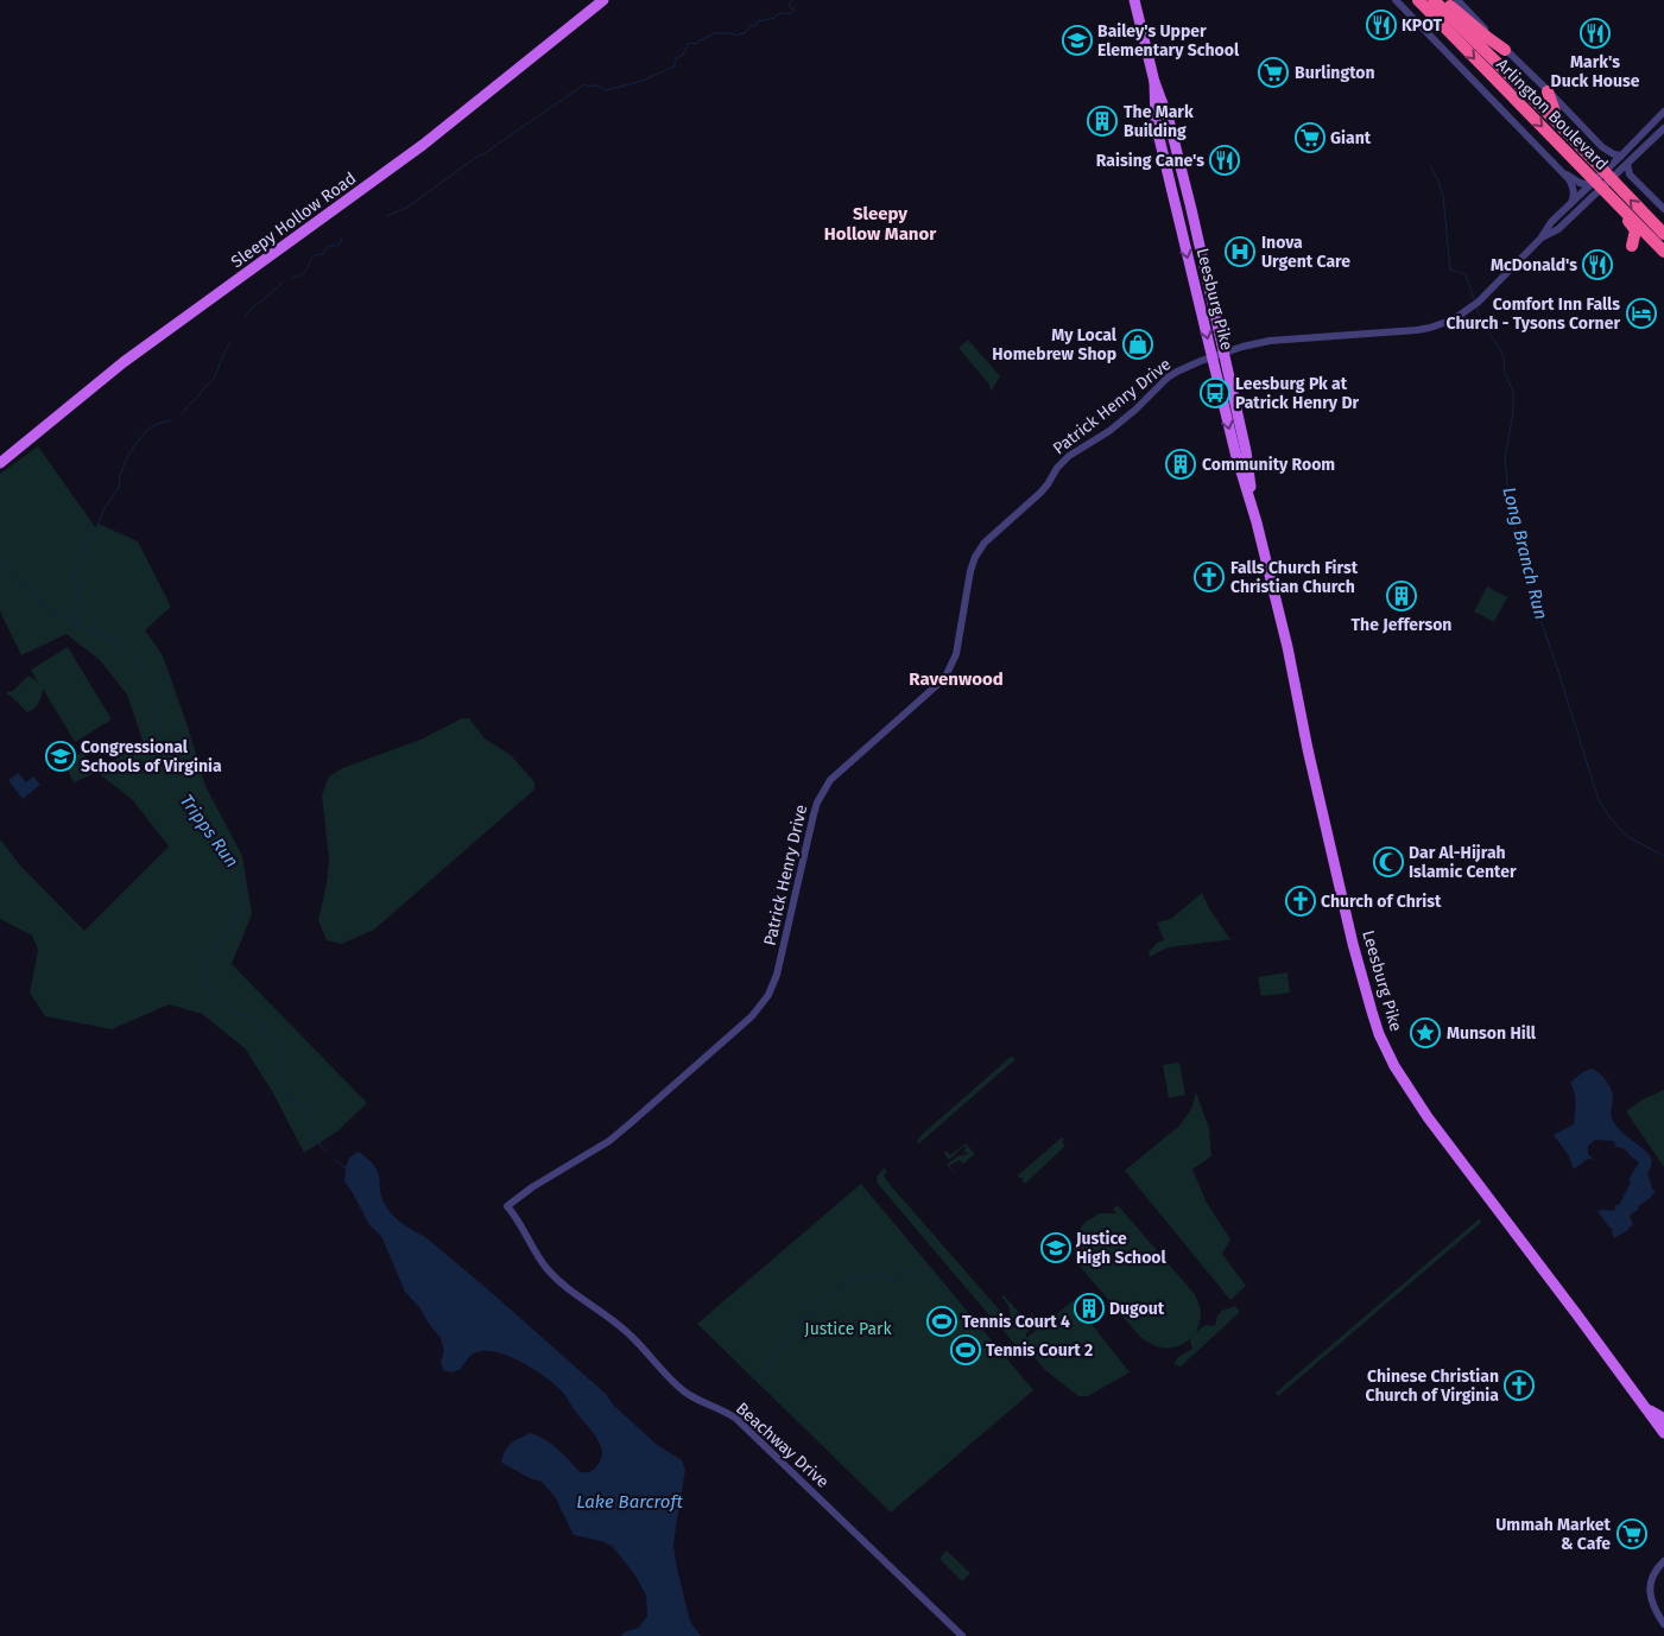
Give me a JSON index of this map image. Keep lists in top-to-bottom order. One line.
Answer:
{"streets":{"highway":["Arlington Boulevard"],"main road":["Sleepy Hollow Road","Leesburg Pike"],"street":["Patrick Henry Drive","Beachway Drive"]},"crossings":[["Arlington Boulevard","Patrick Henry Drive"],["Leesburg Pike","Patrick Henry Drive"],["Patrick Henry Drive","Beachway Drive"]],"districts":["Sleepy Hollow Manor","Ravenwood"],"water":["Long Branch Run","Tripps Run","Lake Barcroft"],"parks":["Justice Park"],"places":{"restaurant":["KPOT","Mark's Duck House","Raising Cane's","McDonald's"],"school or university":["Bailey's Upper Elementary School","Congressional Schools of Virginia","Justice High School"],"supermarket":["Burlington","Giant","Ummah Market & Cafe"],"building":["The Mark Building","Community Room","The Jefferson","Dugout"],"hospital":["Inova Urgent Care"],"hotel":["Comfort Inn Falls Church - Tysons Corner"],"shop":["My Local Homebrew Shop"],"bus stop":["Leesburg Pk at Patrick Henry Dr"],"church":["Falls Church First Christian Church","Church of Christ","Chinese Christian Church of Virginia"],"mosque":["Dar Al-Hijrah Islamic Center"],"place":["Munson Hill"],"sports":["Tennis Court 4","Tennis Court 2"]}}
